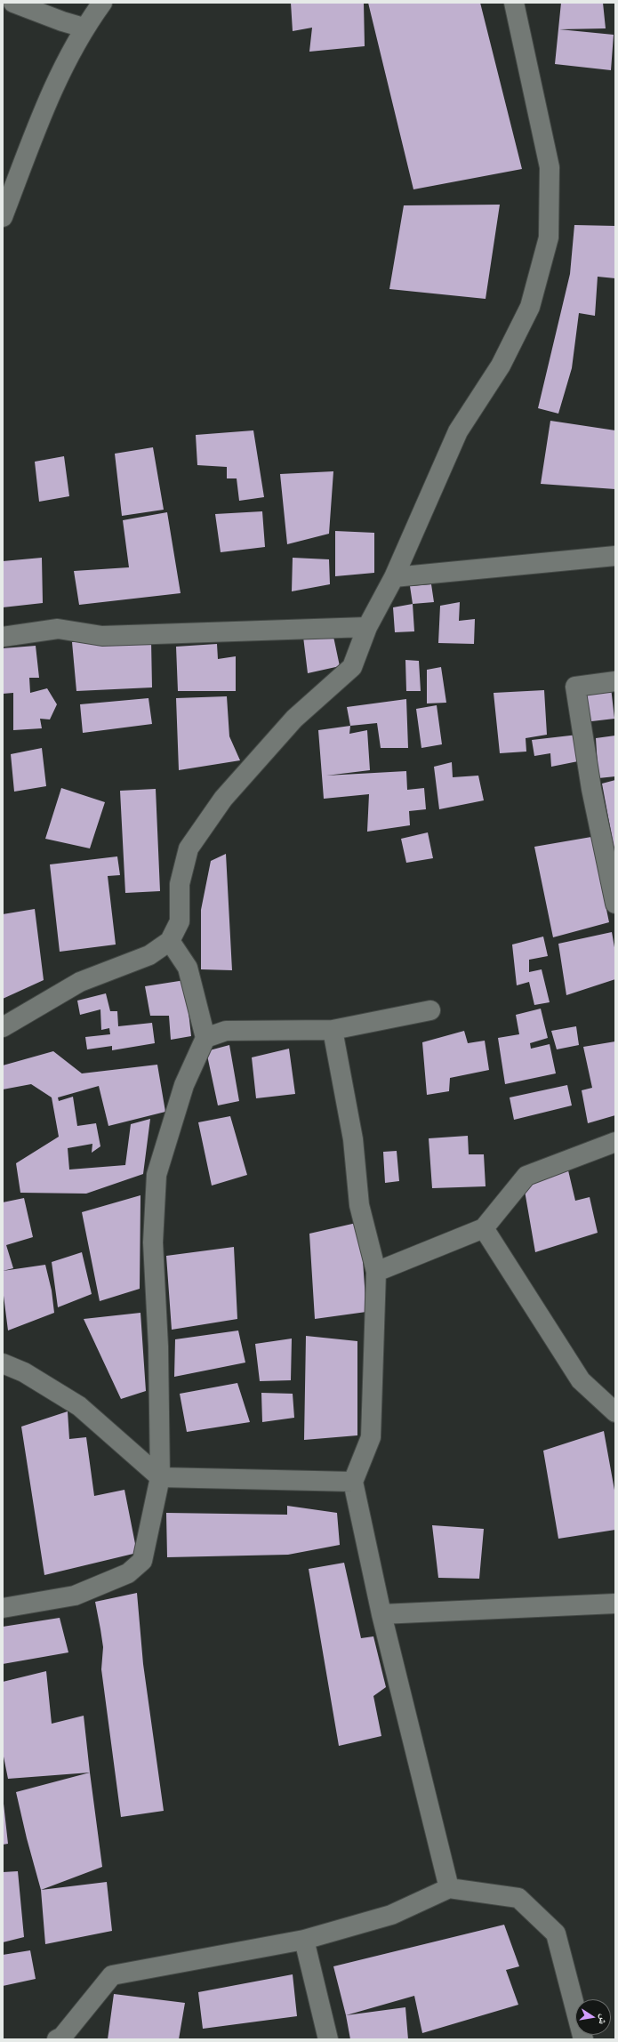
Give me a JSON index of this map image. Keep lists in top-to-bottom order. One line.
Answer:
{"north":"right"}
